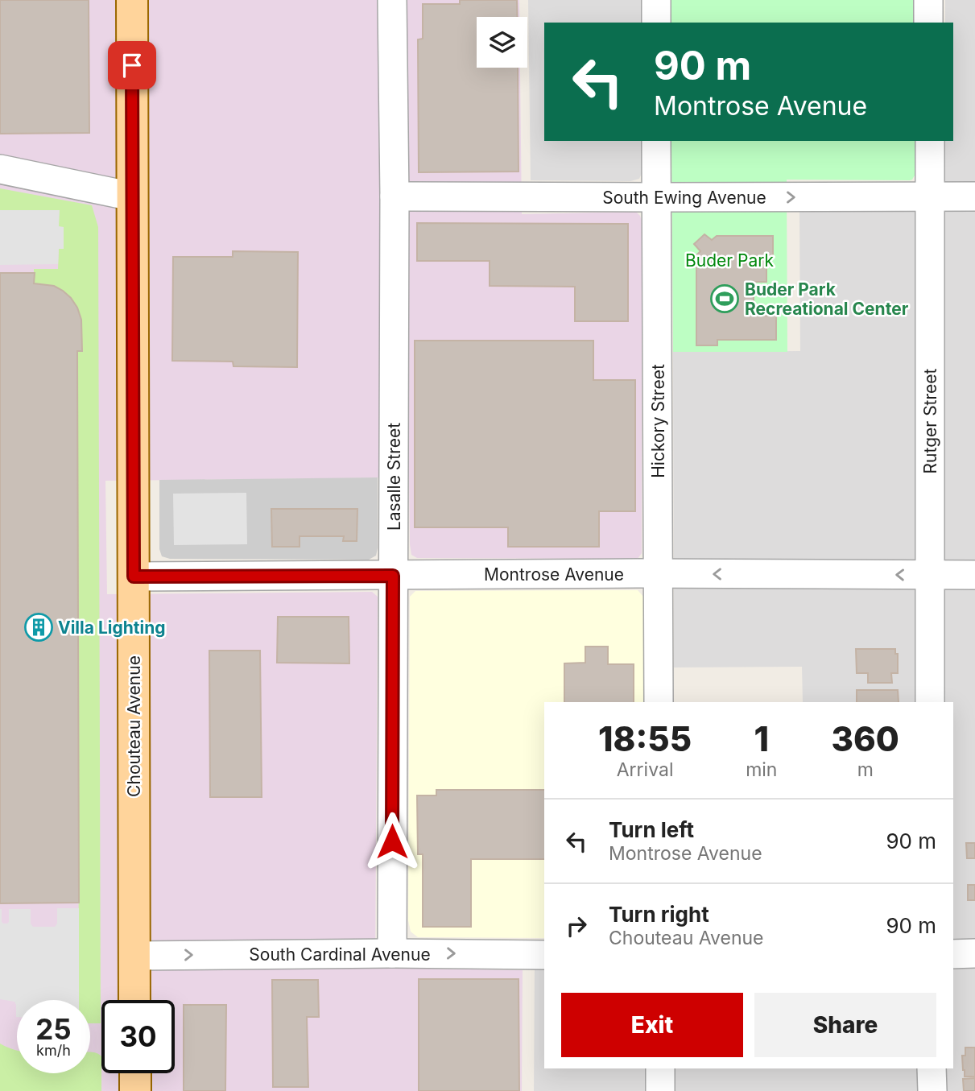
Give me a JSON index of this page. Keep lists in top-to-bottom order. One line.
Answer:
{"streets":{"main road":["Chouteau Avenue"],"street":["South Ewing Avenue","Hickory Street","Rutger Street","Lasalle Street","Montrose Avenue","South Cardinal Avenue"]},"crossings":[["South Ewing Avenue","Hickory Street"],["South Ewing Avenue","Rutger Street"],["South Ewing Avenue","Lasalle Street"],["Hickory Street","Montrose Avenue"],["Rutger Street","Montrose Avenue"],["Lasalle Street","Montrose Avenue"],["Lasalle Street","South Cardinal Avenue"],["Montrose Avenue","Chouteau Avenue"],["Chouteau Avenue","South Cardinal Avenue"]],"one_way":["South Ewing Avenue","South Cardinal Avenue"],"parks":["Buder Park"],"places":{"sports":["Buder Park Recreational Center"],"building":["Villa Lighting"]},"page":{"turn":["90 m","Montrose Avenue"],"eta":["18:55","Arrival","1","min","360","m"],"list":[{"name":"Turn left","note":"Montrose Avenue","value":"90 m"},{"name":"Turn right","note":"Chouteau Avenue","value":"90 m"}],"buttons":["Exit","Share"],"speed":"25 km/h","limit":"30"}}
